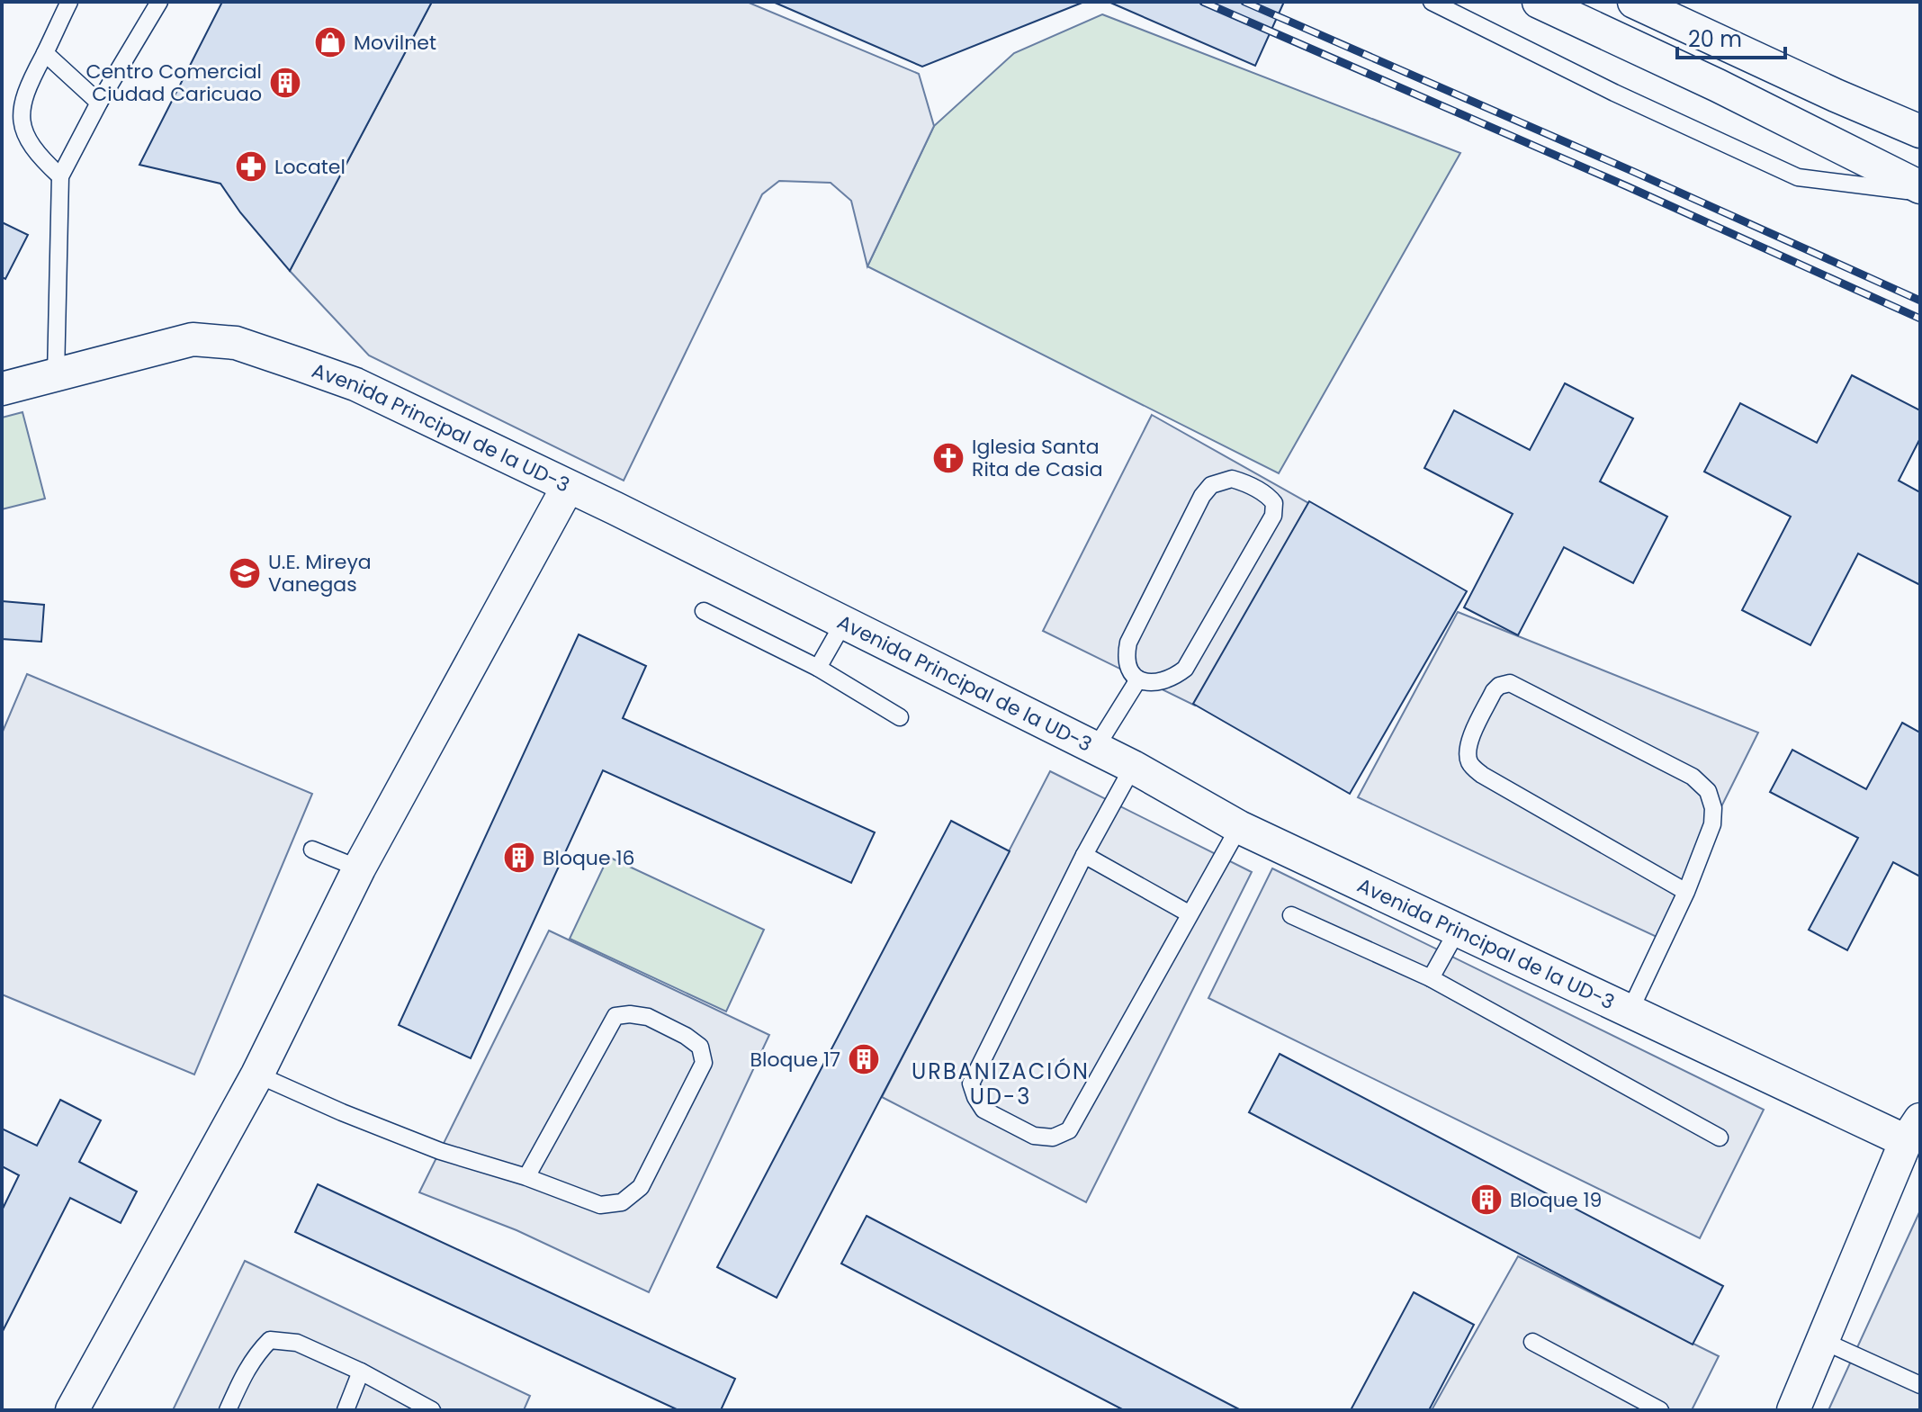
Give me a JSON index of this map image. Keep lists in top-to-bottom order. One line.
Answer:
{"streets":{"street":["Avenida Principal de la UD-3"]},"districts":["URBANIZACIÓN UD-3"],"places":{"shop":["Movilnet"],"building":["Centro Comercial Ciudad Caricuao","Bloque 16","Bloque 17","Bloque 19"],"pharmacy":["Locatel"],"church":["Iglesia Santa Rita de Casia"],"school or university":["U.E. Mireya Vanegas"]},"scale_bar":"20 m"}
